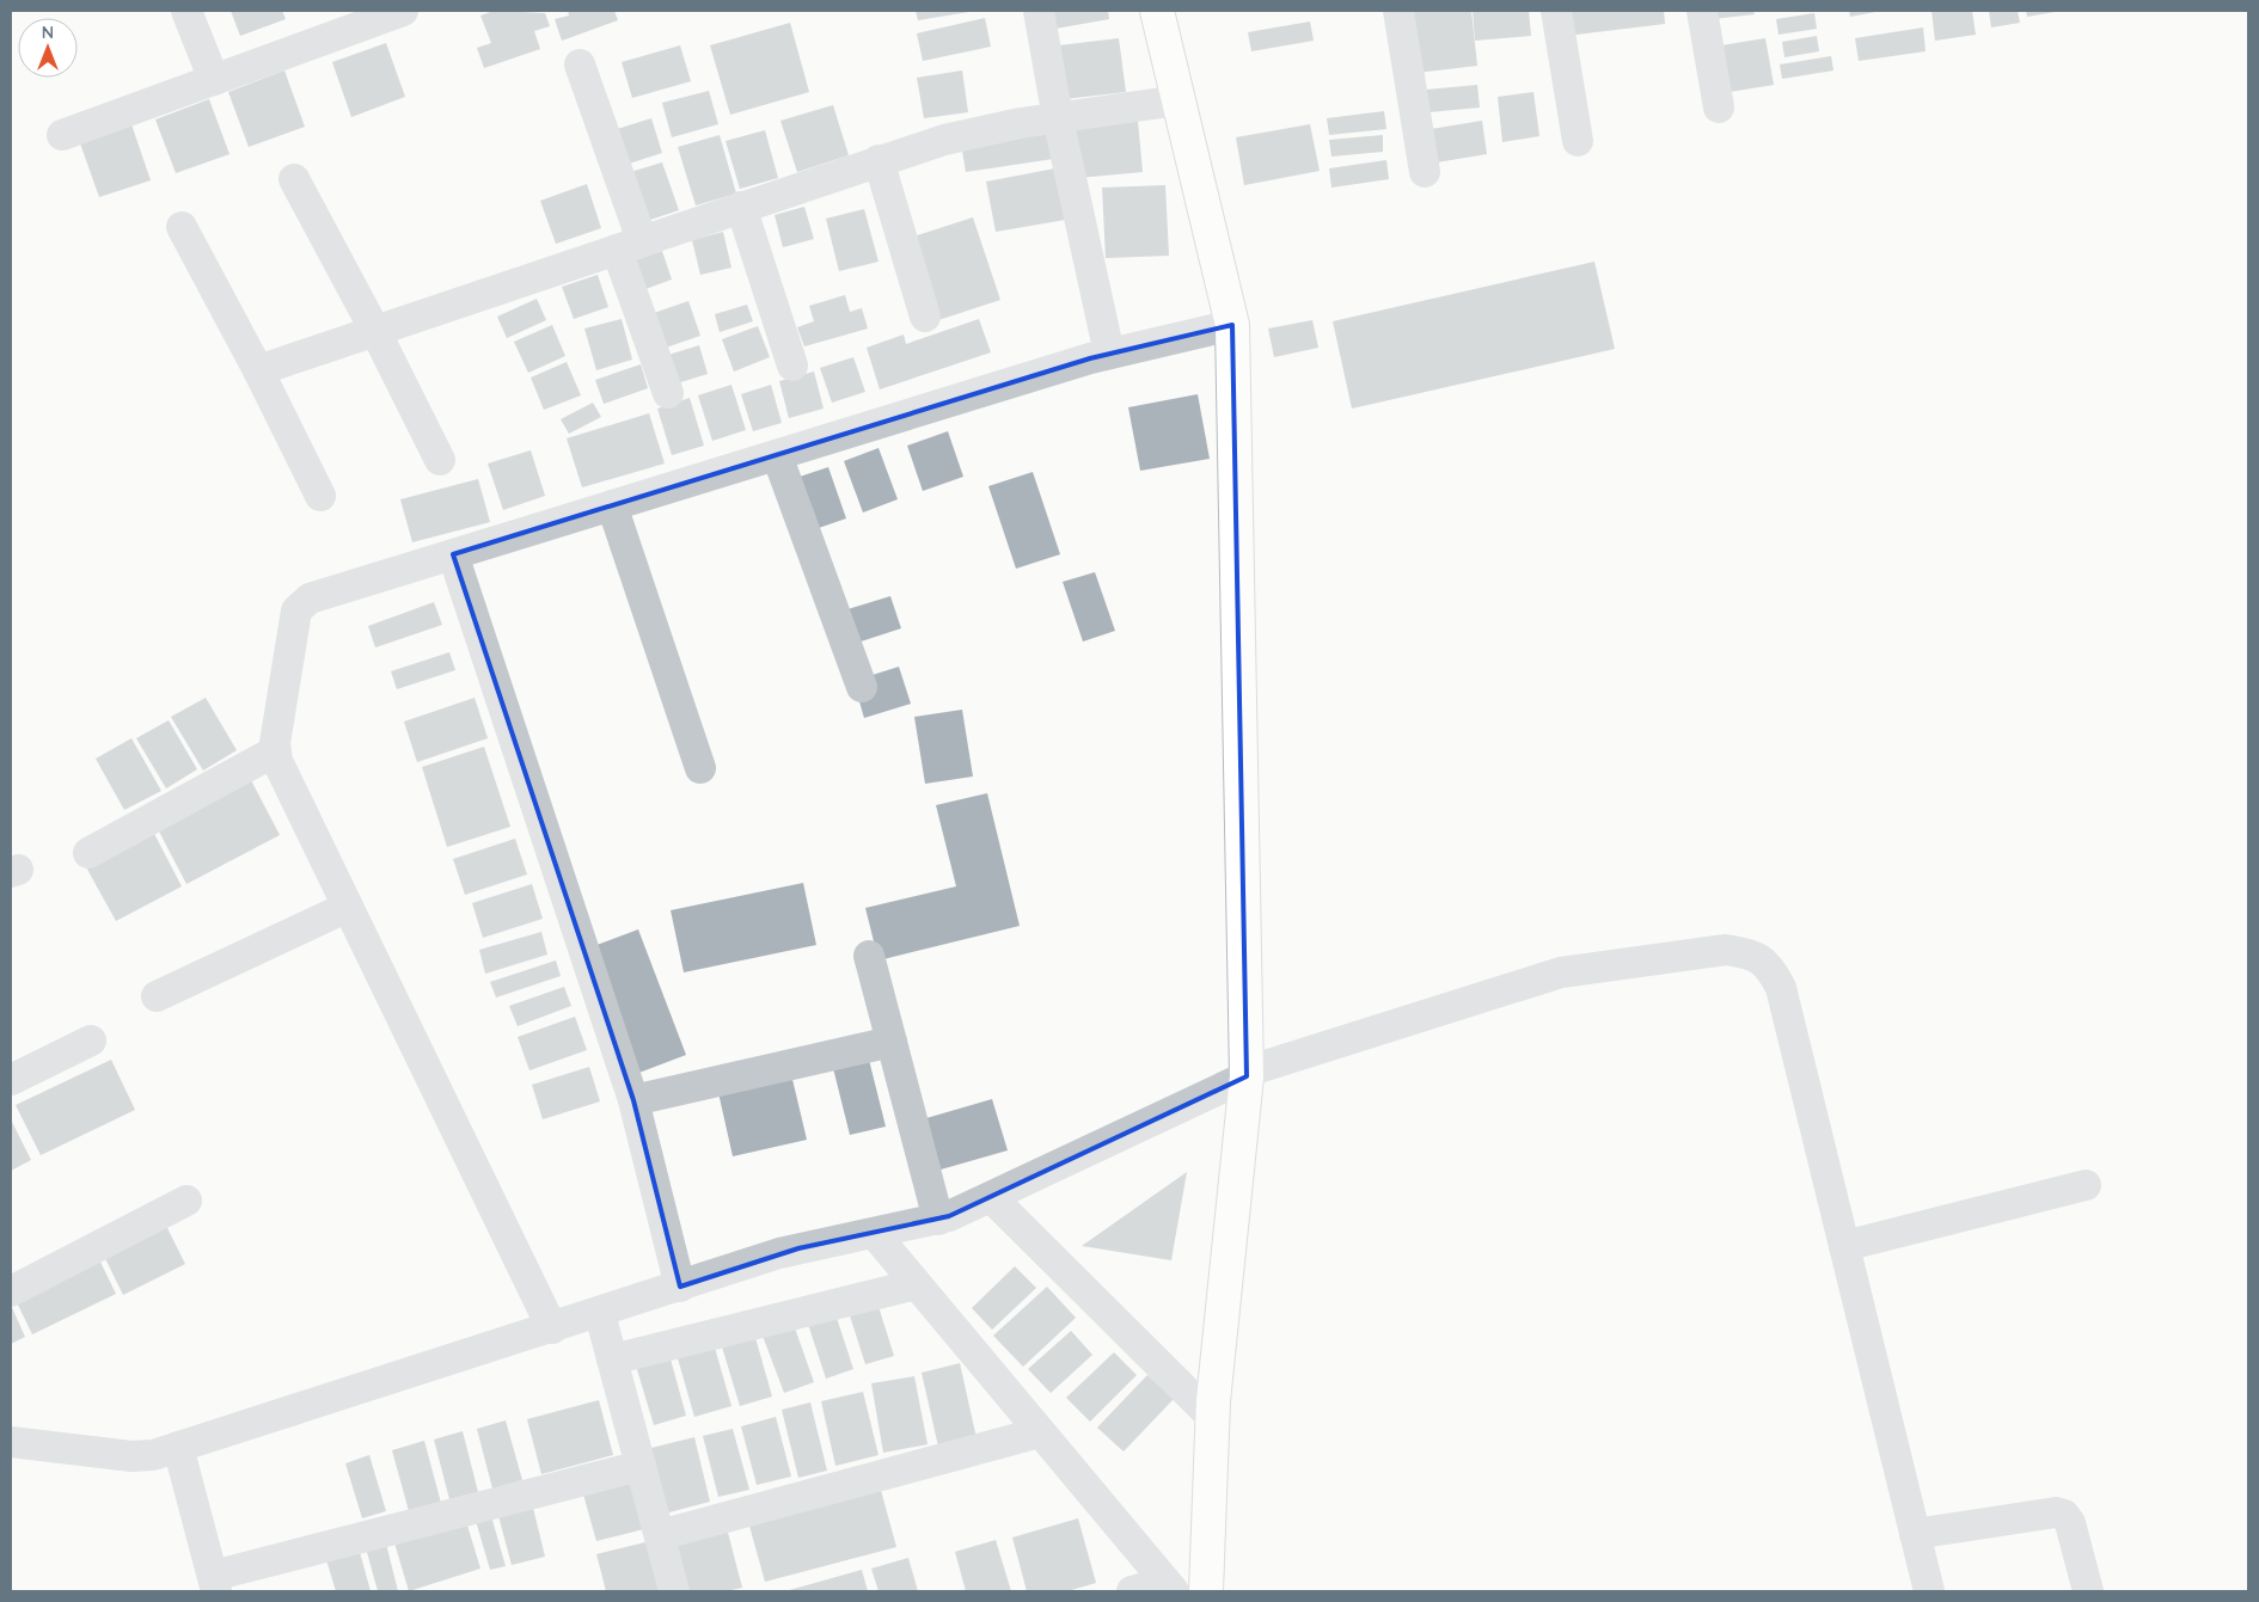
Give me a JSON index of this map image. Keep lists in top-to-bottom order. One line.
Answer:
{"north":"top"}
